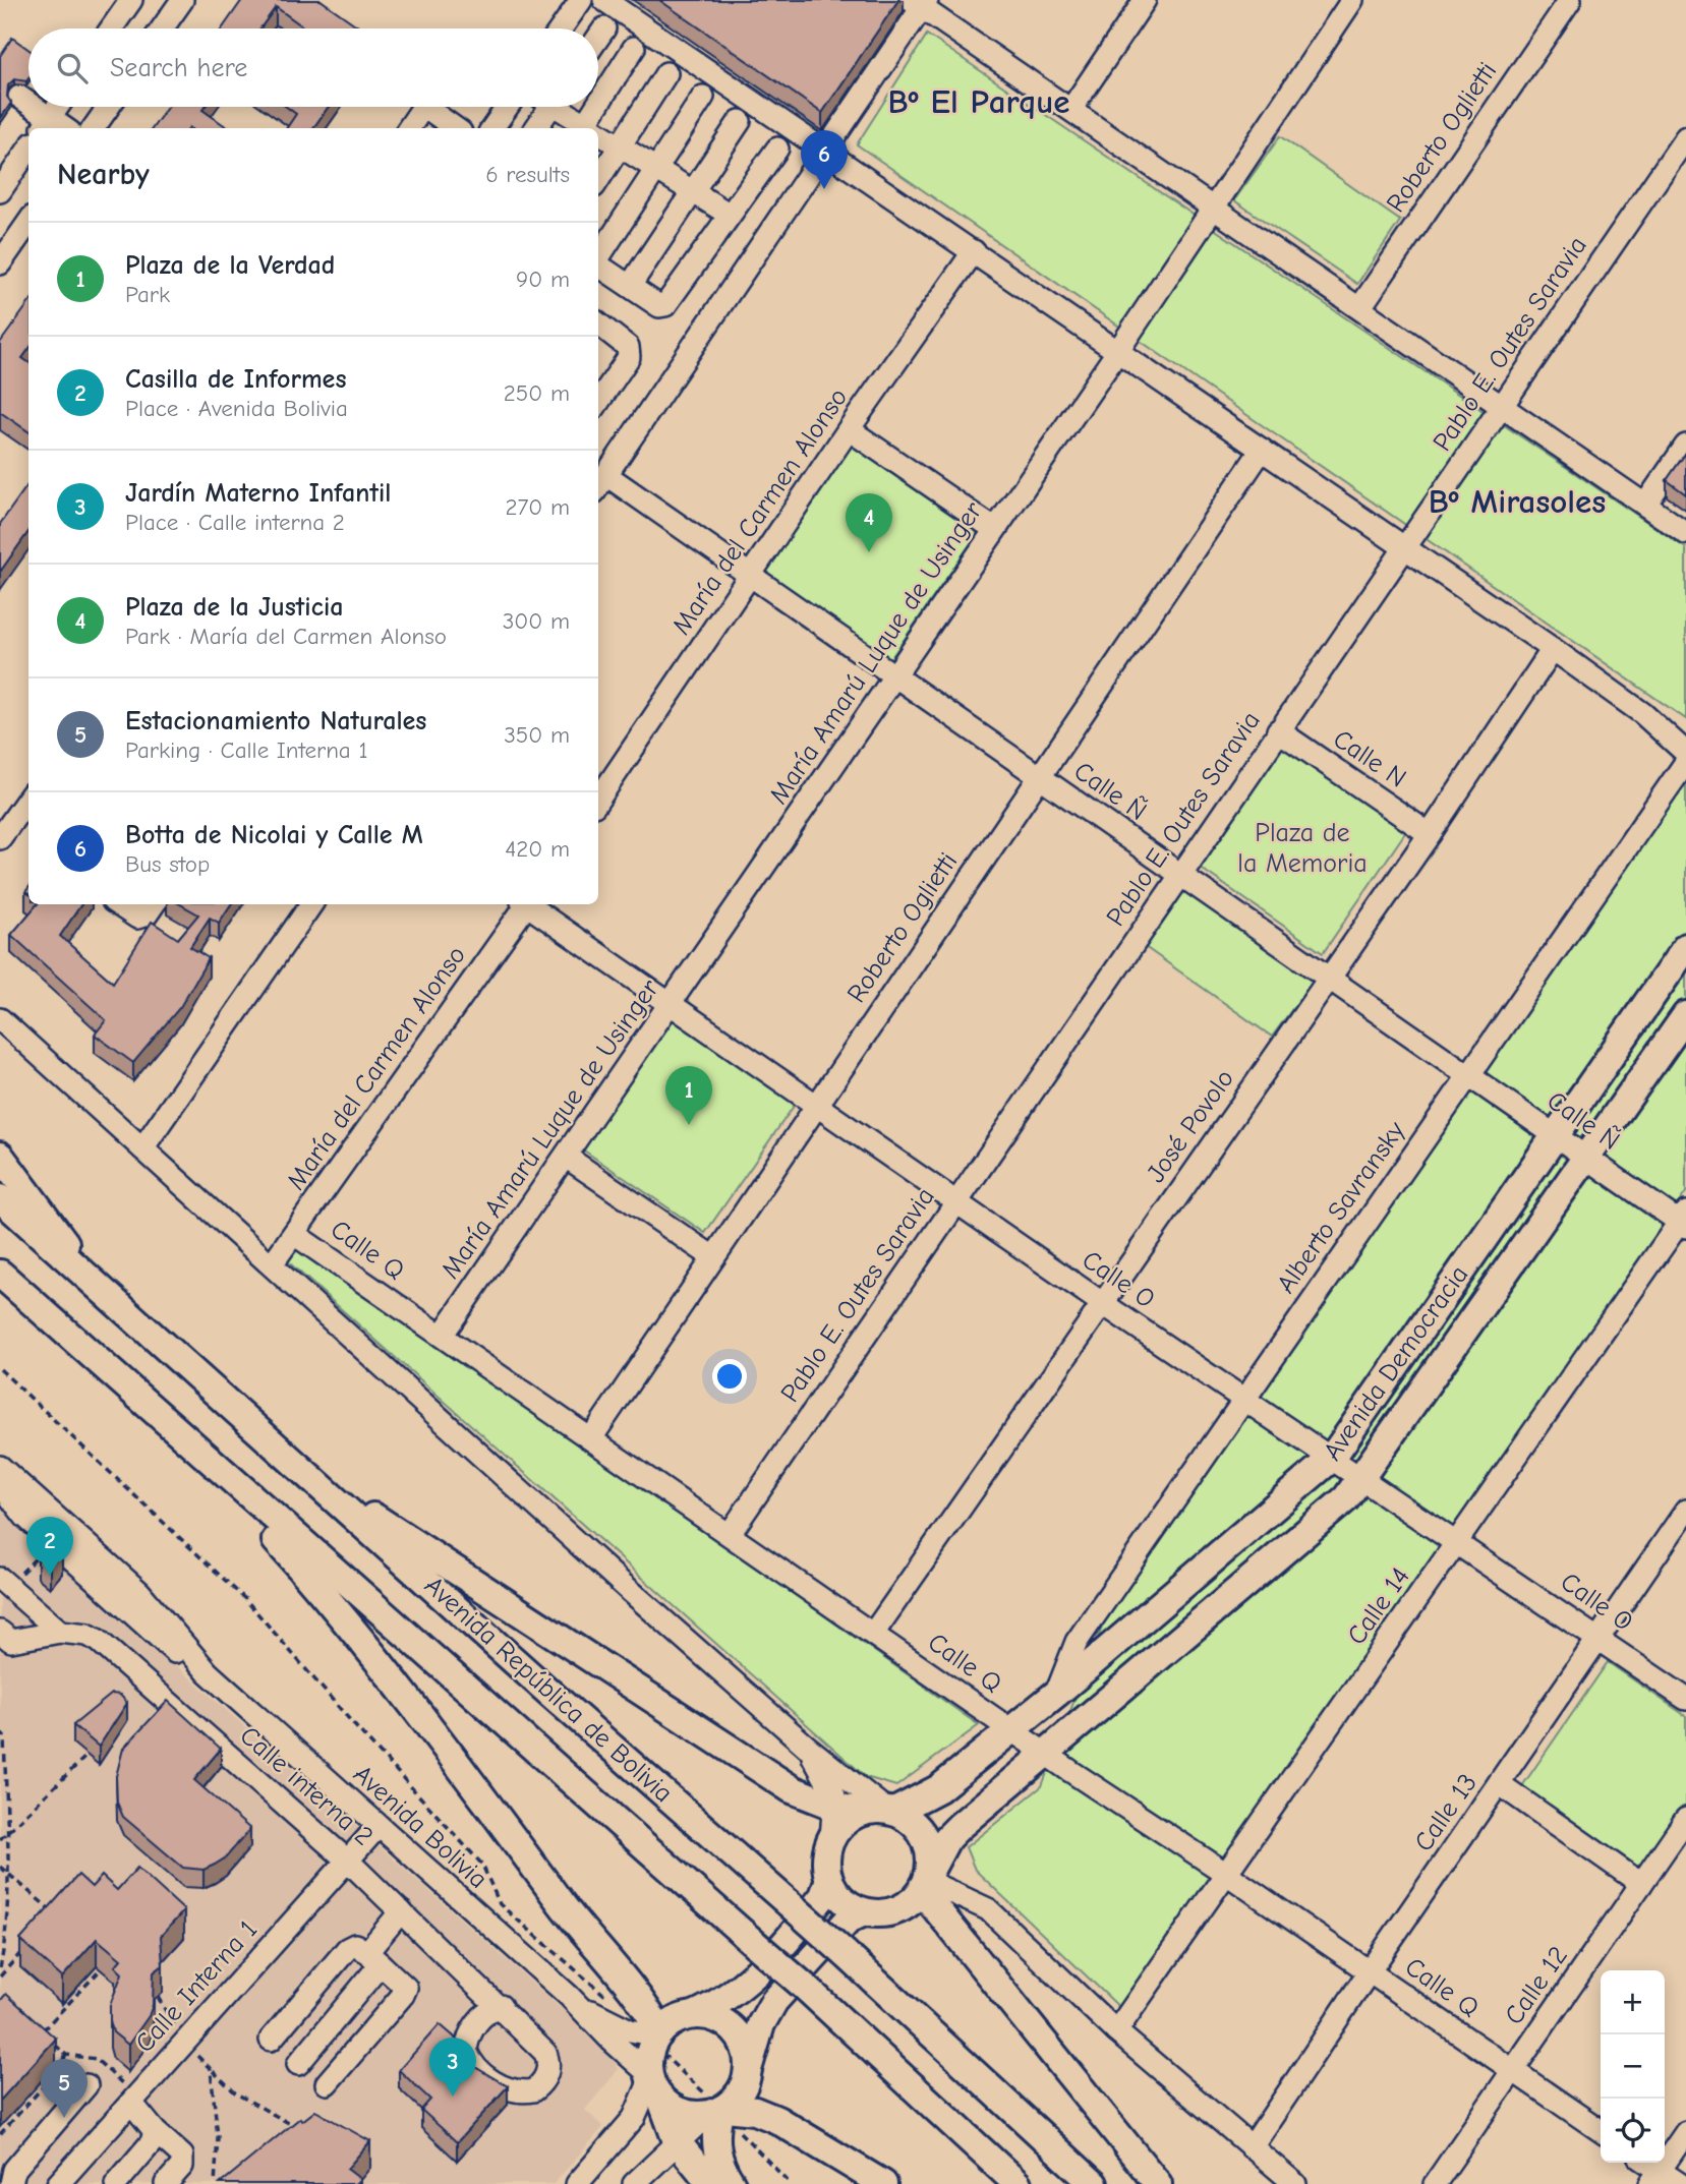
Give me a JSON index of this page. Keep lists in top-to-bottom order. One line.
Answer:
{"streets":{"main road":["Avenida Democracia","Avenida República de Bolivia"],"street":["Roberto Oglietti","Pablo E. Outes Saravia","María del Carmen Alonso","María Amarú Luque de Usinger","Calle N","Calle Ñ","José Povolo","Alberto Savransky","Calle Q","Calle O","Calle 14","Calle interna 2","Calle 13","Avenida Bolivia","Calle 12","Calle Interna 1"]},"crossings":[["Roberto Oglietti","Calle Ñ"],["Roberto Oglietti","Calle Q"],["Roberto Oglietti","Calle O"],["Pablo E. Outes Saravia","Calle N"],["Pablo E. Outes Saravia","Calle Ñ"],["Pablo E. Outes Saravia","Calle Q"],["Pablo E. Outes Saravia","Calle O"],["María del Carmen Alonso","Calle Ñ"],["María del Carmen Alonso","Calle Q"],["María Amarú Luque de Usinger","Calle Ñ"],["María Amarú Luque de Usinger","Calle Q"],["María Amarú Luque de Usinger","Calle O"],["Calle N","José Povolo"],["Calle Ñ","José Povolo"],["Calle Ñ","Alberto Savransky"],["Calle Ñ","Avenida Democracia"],["Calle Ñ","Calle 14"],["José Povolo","Calle Q"],["José Povolo","Calle O"],["Alberto Savransky","Calle O"],["Alberto Savransky","Avenida Democracia"],["Calle Q","Avenida Democracia"],["Calle Q","Calle 14"],["Calle Q","Calle 13"],["Calle Q","Calle 12"],["Calle O","Avenida Democracia"],["Calle O","Calle 14"],["Calle O","Calle 13"],["Calle interna 2","Calle Interna 1"],["Avenida Bolivia","Calle Interna 1"]],"districts":["Bº El Parque","Bº Mirasoles"],"parks":["Plaza de la Memoria"],"page":{"search":"Search here","heading":["Nearby","6 results"],"pins":["6","4","1","2","3","5"],"list":[{"mark":"1","name":"Plaza de la Verdad","note":"Park","value":"90 m"},{"mark":"2","name":"Casilla de Informes","note":"Place · Avenida Bolivia","value":"250 m"},{"mark":"3","name":"Jardín Materno Infantil","note":"Place · Calle interna 2","value":"270 m"},{"mark":"4","name":"Plaza de la Justicia","note":"Park · María del Carmen Alonso","value":"300 m"},{"mark":"5","name":"Estacionamiento Naturales","note":"Parking · Calle Interna 1","value":"350 m"},{"mark":"6","name":"Botta de Nicolai y Calle M","note":"Bus stop","value":"420 m"}],"map_buttons":["+","−"]}}
